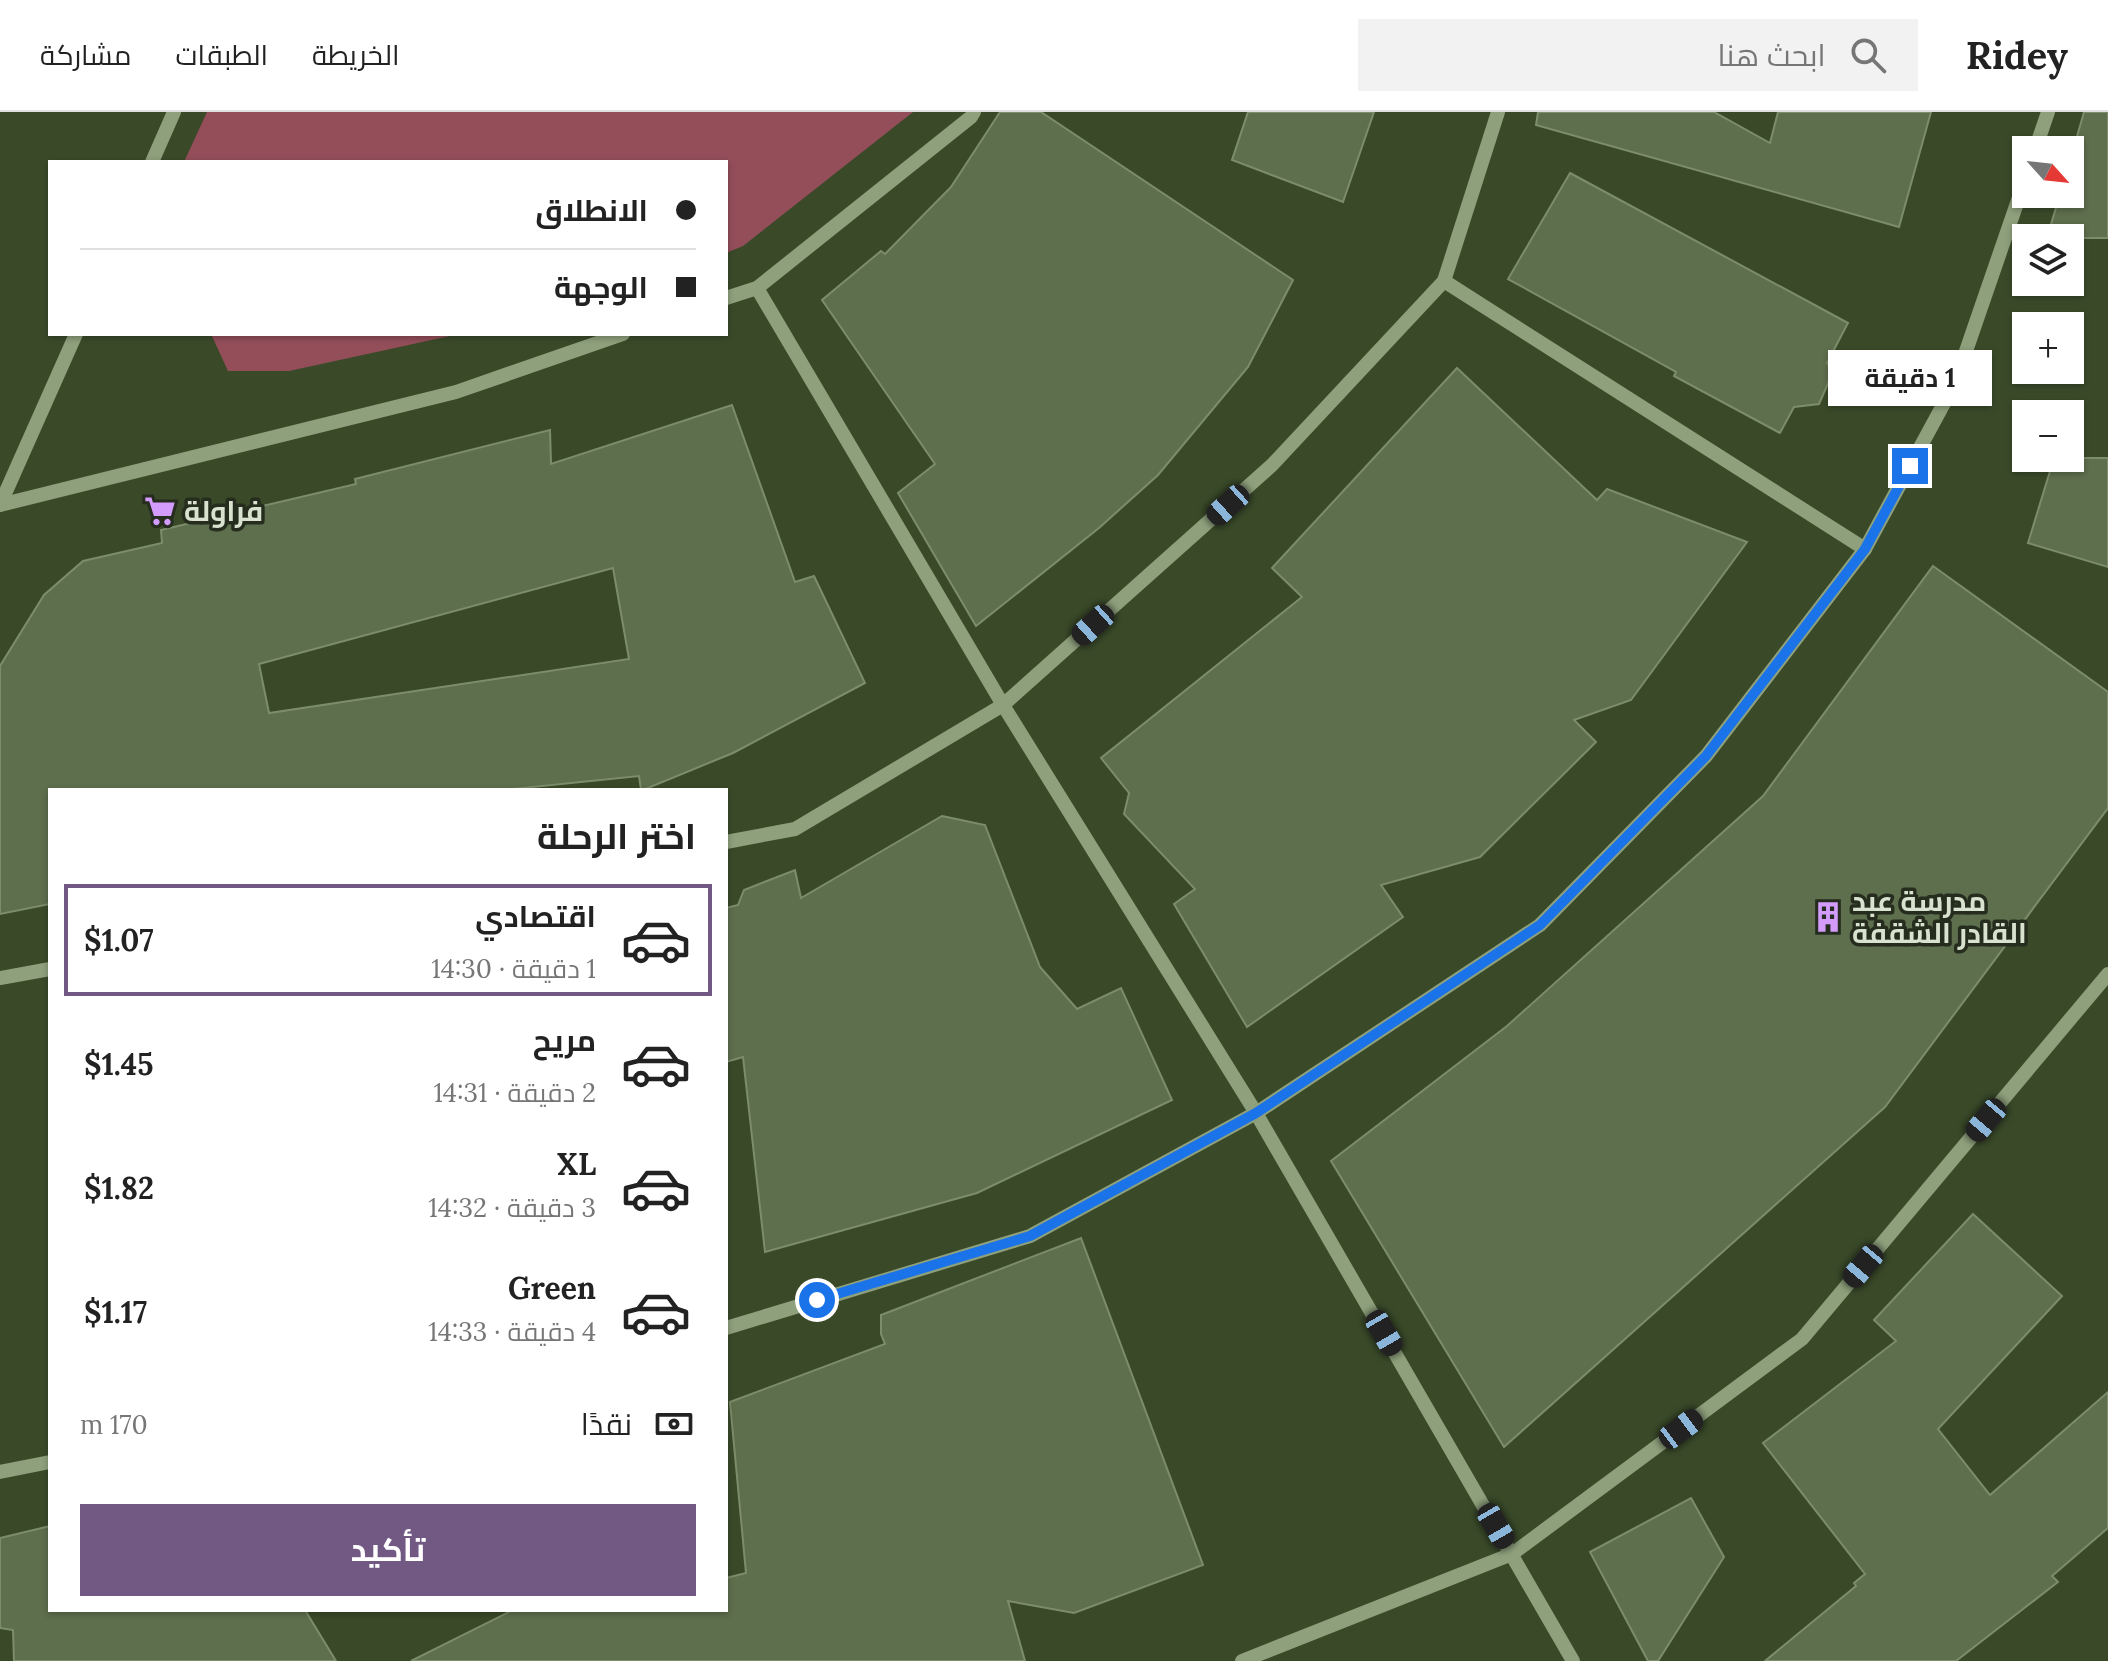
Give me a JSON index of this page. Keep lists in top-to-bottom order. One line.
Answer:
{"places":{"supermarket":["فراولة"],"building":["مدرسة عبد القادر الشقفة"]},"north":"bottom right","page":{"header":"Ridey","search":"ابحث هنا","nav":["الخريطة","الطبقات","مشاركة"],"map_buttons":["+","−"],"banner":["الانطلاق","الوجهة"],"bubble":"1 دقيقة","heading":"اختر الرحلة","list":[{"name":"اقتصادي","note":"1 دقيقة · 14:30","value":"$1.07"},{"name":"مريح","note":"2 دقيقة · 14:31","value":"$1.45"},{"name":"XL","note":"3 دقيقة · 14:32","value":"$1.82"},{"name":"Green","note":"4 دقيقة · 14:33","value":"$1.17"}],"pay":["نقدًا","170 m"],"buttons":"تأكيد"}}
